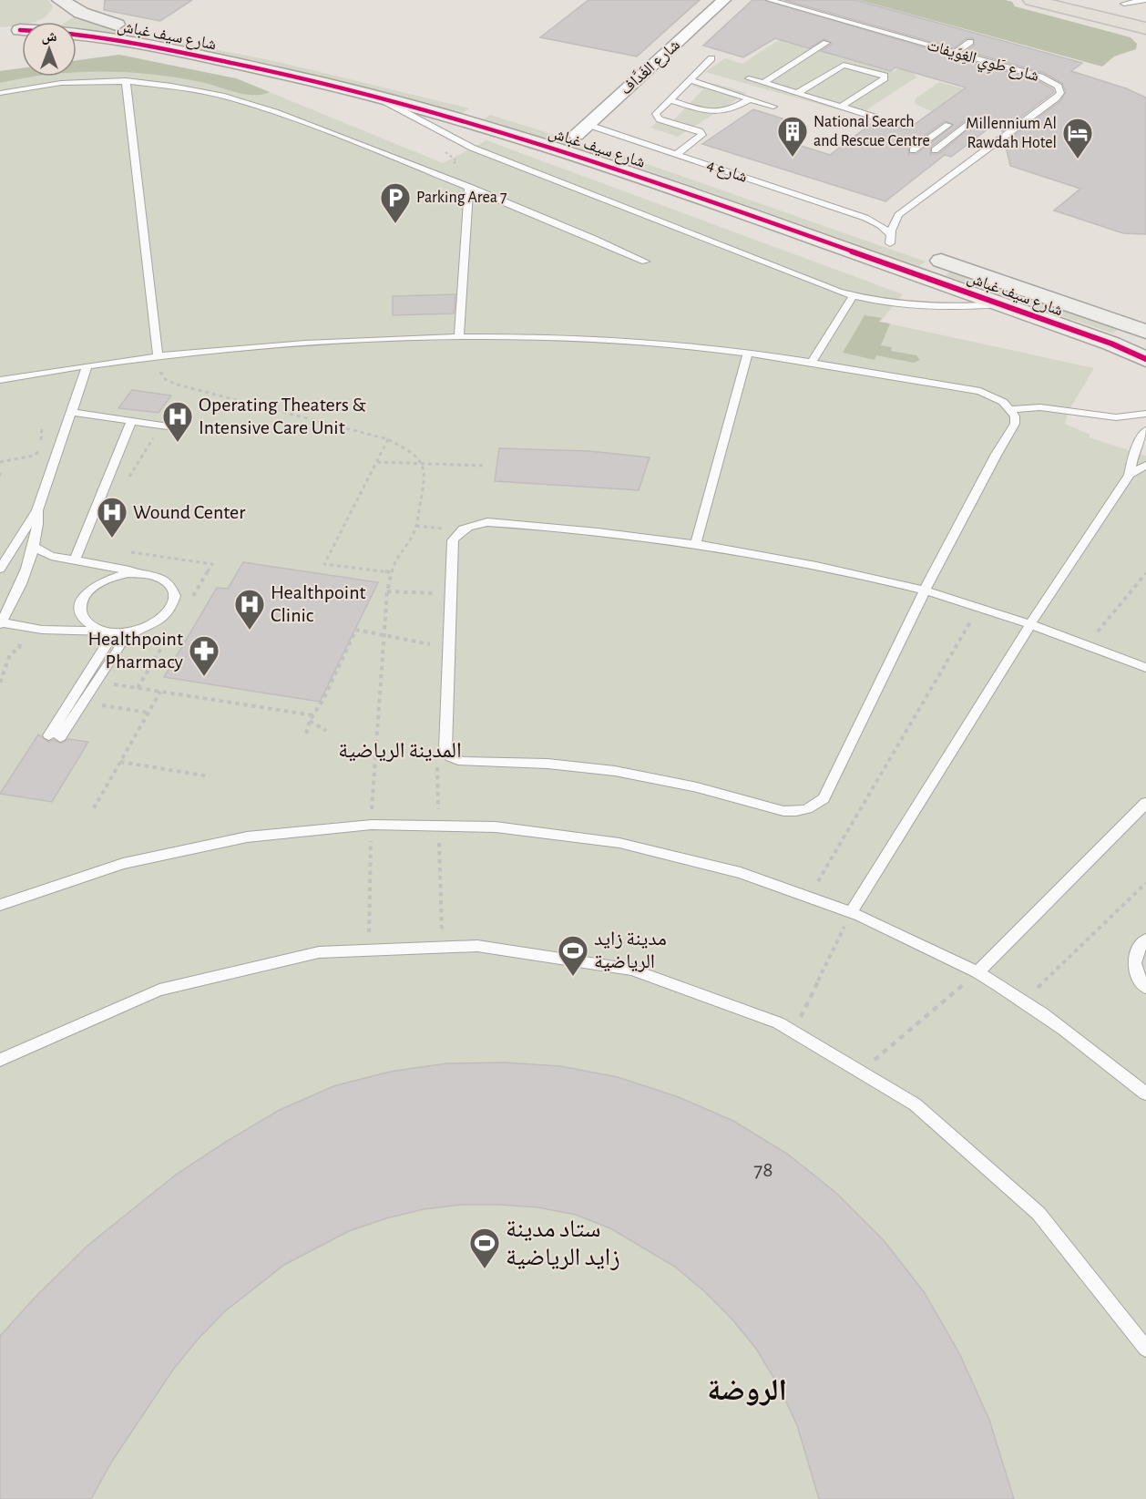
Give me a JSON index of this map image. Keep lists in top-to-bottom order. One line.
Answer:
{"streets":{"street":["شارع سيف غباش","شارع الغَدَّاف"],"lane":["شارع طَوِي الغِوَيفات","شارع 4"]},"crossings":[["شارع سيف غباش","شارع طَوِي الغِوَيفات"],["شارع سيف غباش","شارع الغَدَّاف"],["شارع سيف غباش","شارع 4"],["شارع طَوِي الغِوَيفات","شارع 4"],["شارع الغَدَّاف","شارع 4"]],"districts":["المدينة الرياضية","الروضة"],"places":{"building":["National Search and Rescue Centre"],"hotel":["Millennium Al Rawdah Hotel"],"parking":["Parking Area 7"],"hospital":["Operating Theaters & Intensive Care Unit","Wound Center","Healthpoint Clinic"],"pharmacy":["Healthpoint Pharmacy"],"sports":["مدينة زايد الرياضية","ستاد مدينة زايد الرياضية"]},"house_numbers":["78"],"north":"top"}
